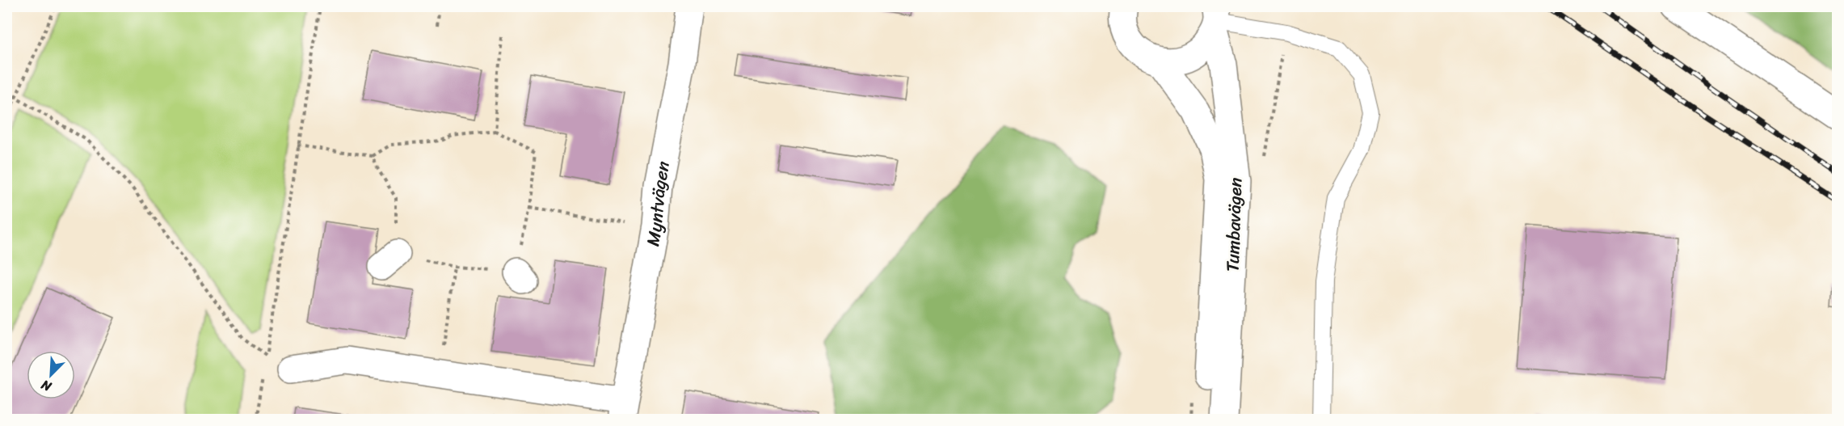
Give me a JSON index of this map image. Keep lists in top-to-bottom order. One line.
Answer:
{"streets":{"main road":["Myntvägen","Tumbavägen"]},"north":"bottom left"}
